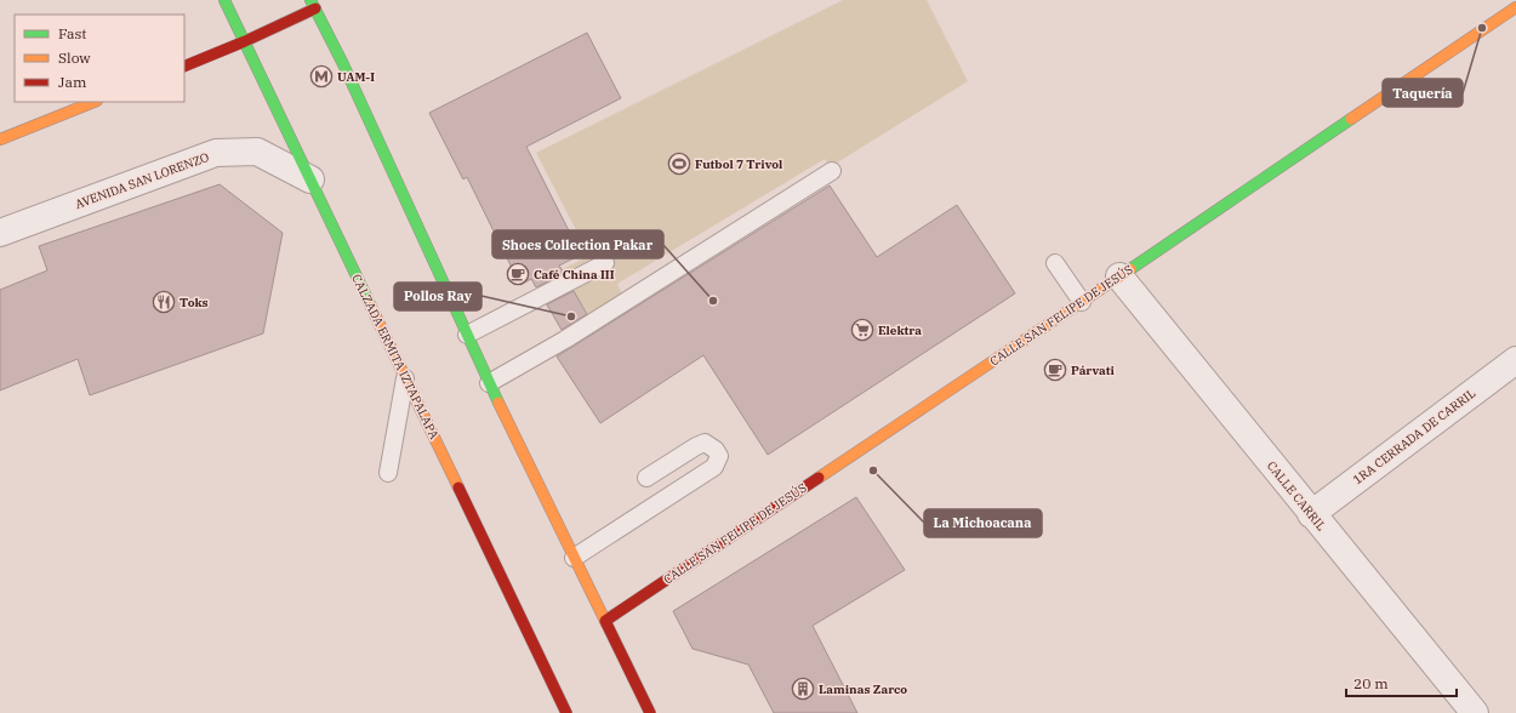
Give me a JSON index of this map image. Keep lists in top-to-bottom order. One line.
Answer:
{"streets":{"main road":["CALLE SAN FELIPE DE JESÚS","CALZADA ERMITA IZTAPALAPA"],"street":["AVENIDA SAN LORENZO","1RA CERRADA DE CARRIL","CALLE CARRIL"]},"crossings":[["AVENIDA SAN LORENZO","CALZADA ERMITA IZTAPALAPA"],["CALLE SAN FELIPE DE JESÚS","CALLE CARRIL"],["1RA CERRADA DE CARRIL","CALLE CARRIL"]],"places":{"other":["Taquería","Shoes Collection Pakar","Pollos Ray","La Michoacana"],"metro station":["UAM-I"],"sports":["Futbol 7 Trivol"],"cafe":["Café China III","Párvati"],"restaurant":["Toks"],"supermarket":["Elektra"],"building":["Laminas Zarco"]},"legend":["Fast","Slow","Jam"],"scale_bar":"20 m"}
